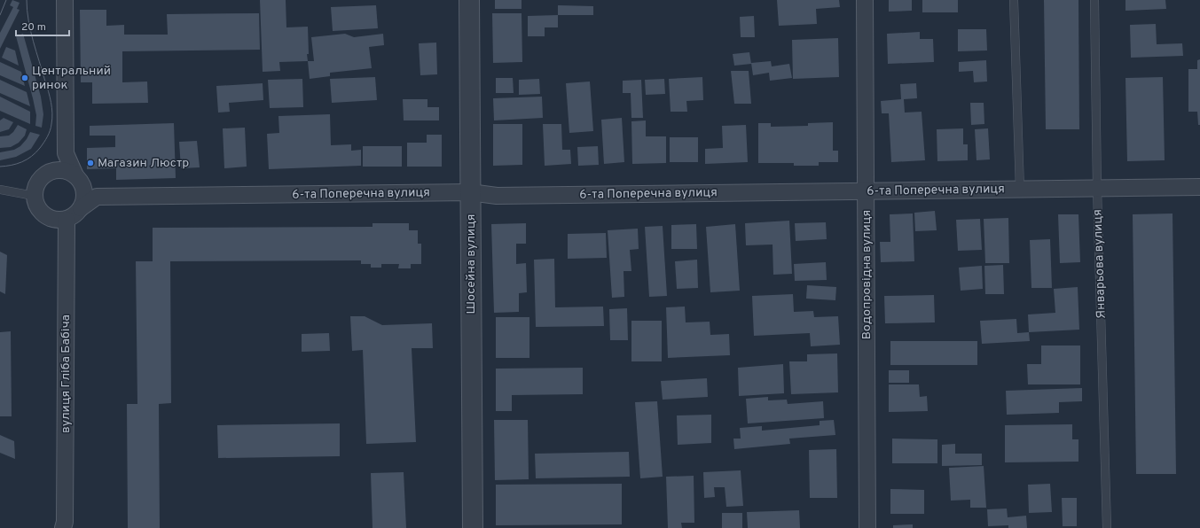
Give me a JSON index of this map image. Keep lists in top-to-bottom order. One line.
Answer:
{"streets":{"street":["6-та Поперечна вулиця","Шосейна вулиця","Водопровідна вулиця","вулиця Гліба Бабіча"],"lane":["Январьова вулиця"]},"crossings":[["6-та Поперечна вулиця","Шосейна вулиця"],["6-та Поперечна вулиця","Январьова вулиця"],["6-та Поперечна вулиця","Водопровідна вулиця"]],"places":["Центральний ринок","Магазин Люстр"],"scale_bar":"20 m"}
